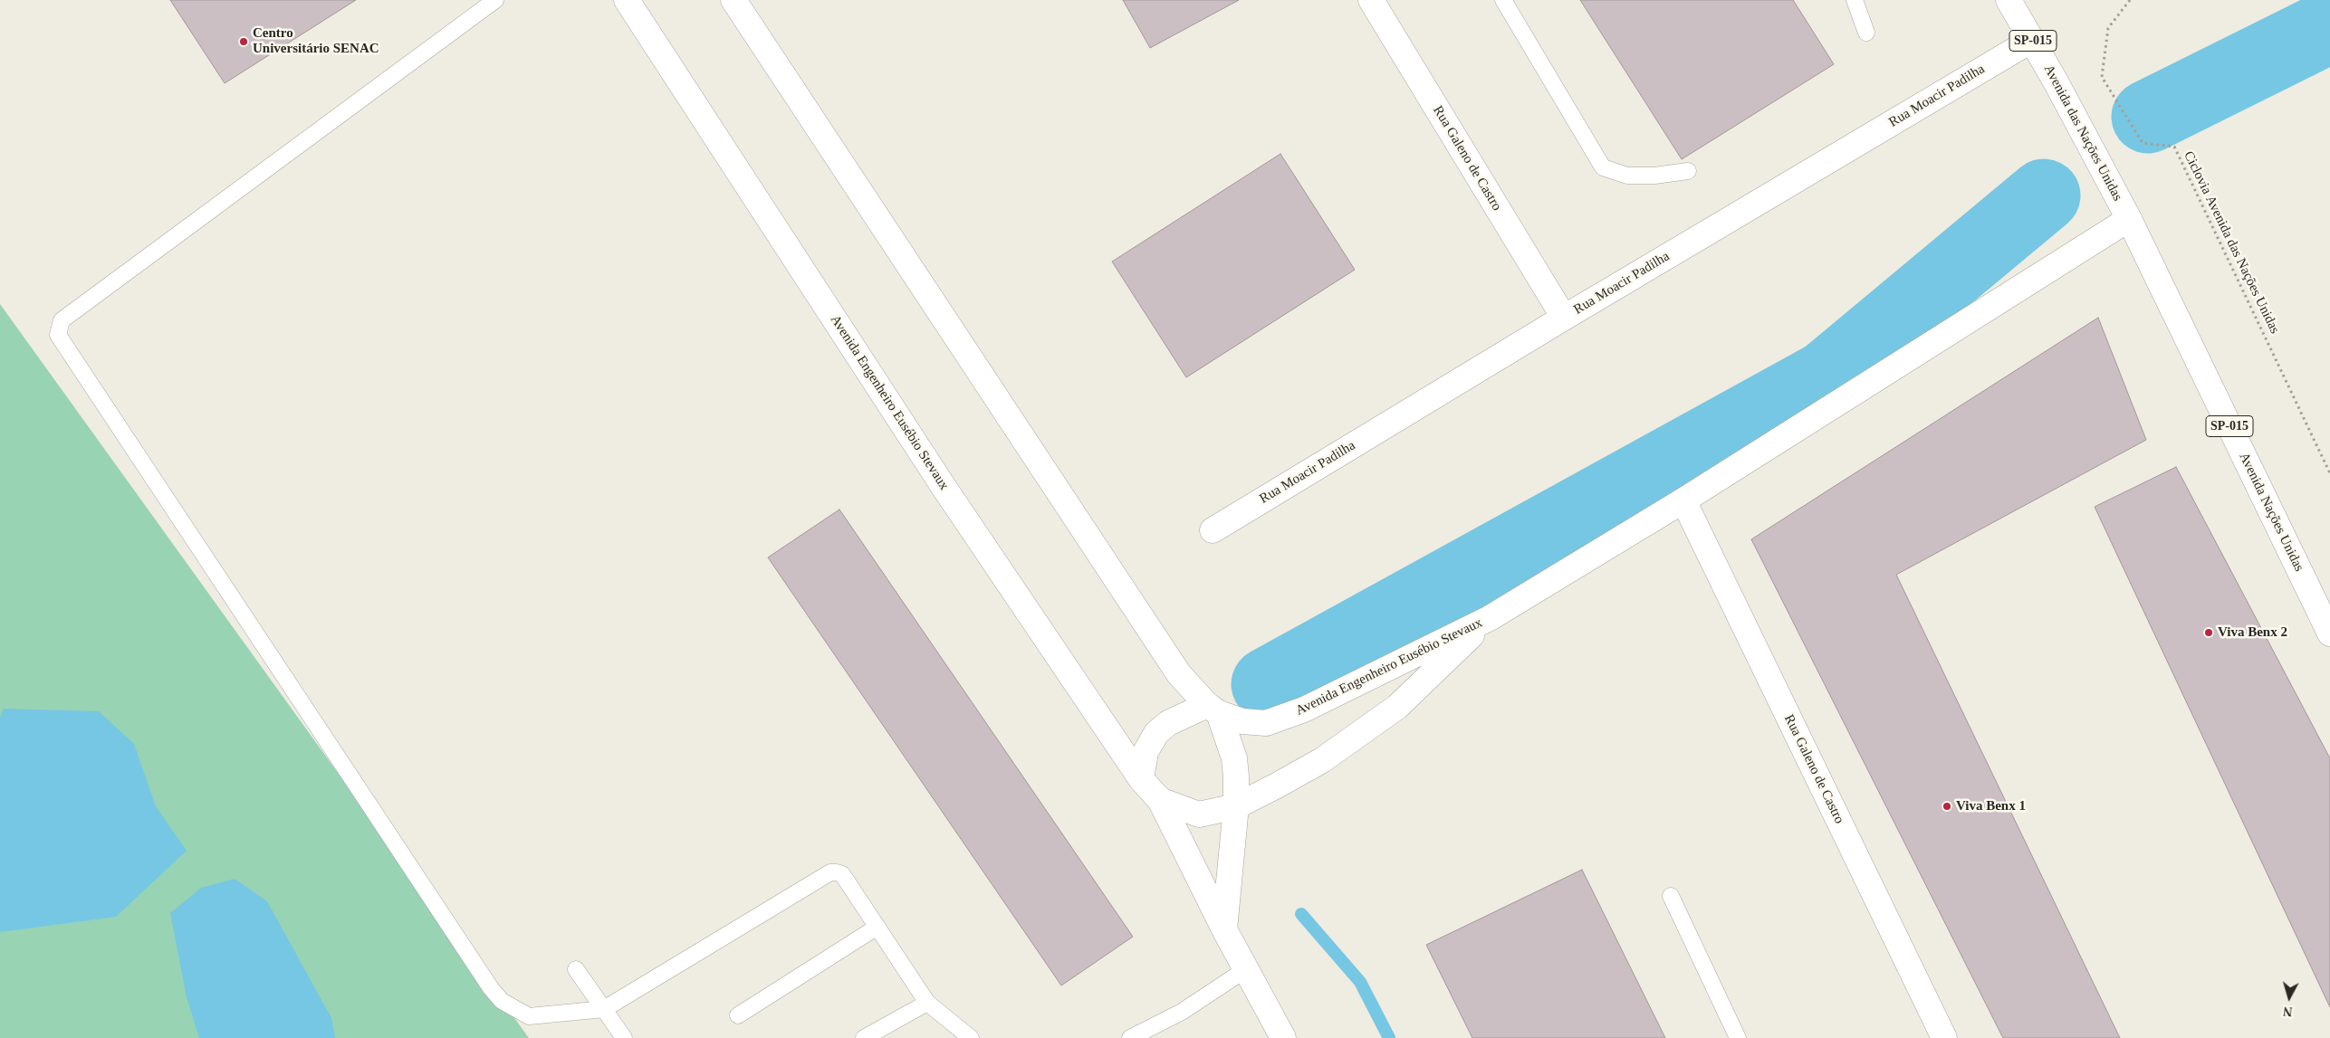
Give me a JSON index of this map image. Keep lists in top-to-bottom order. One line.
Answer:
{"streets":{"main road":["SP-015","Rua Moacir Padilha","Avenida das Nações Unidas","Rua Galeno de Castro","Avenida Engenheiro Eusébio Stevaux","Avenida Nações Unidas"],"path":["Ciclovia Avenida das Nações Unidas"]},"crossings":[["Rua Moacir Padilha","Avenida das Nações Unidas"],["Rua Moacir Padilha","Rua Galeno de Castro"],["Avenida das Nações Unidas","Avenida Nações Unidas"]],"places":["Centro Universitário SENAC","Viva Benx 2","Viva Benx 1"],"north":"bottom"}
